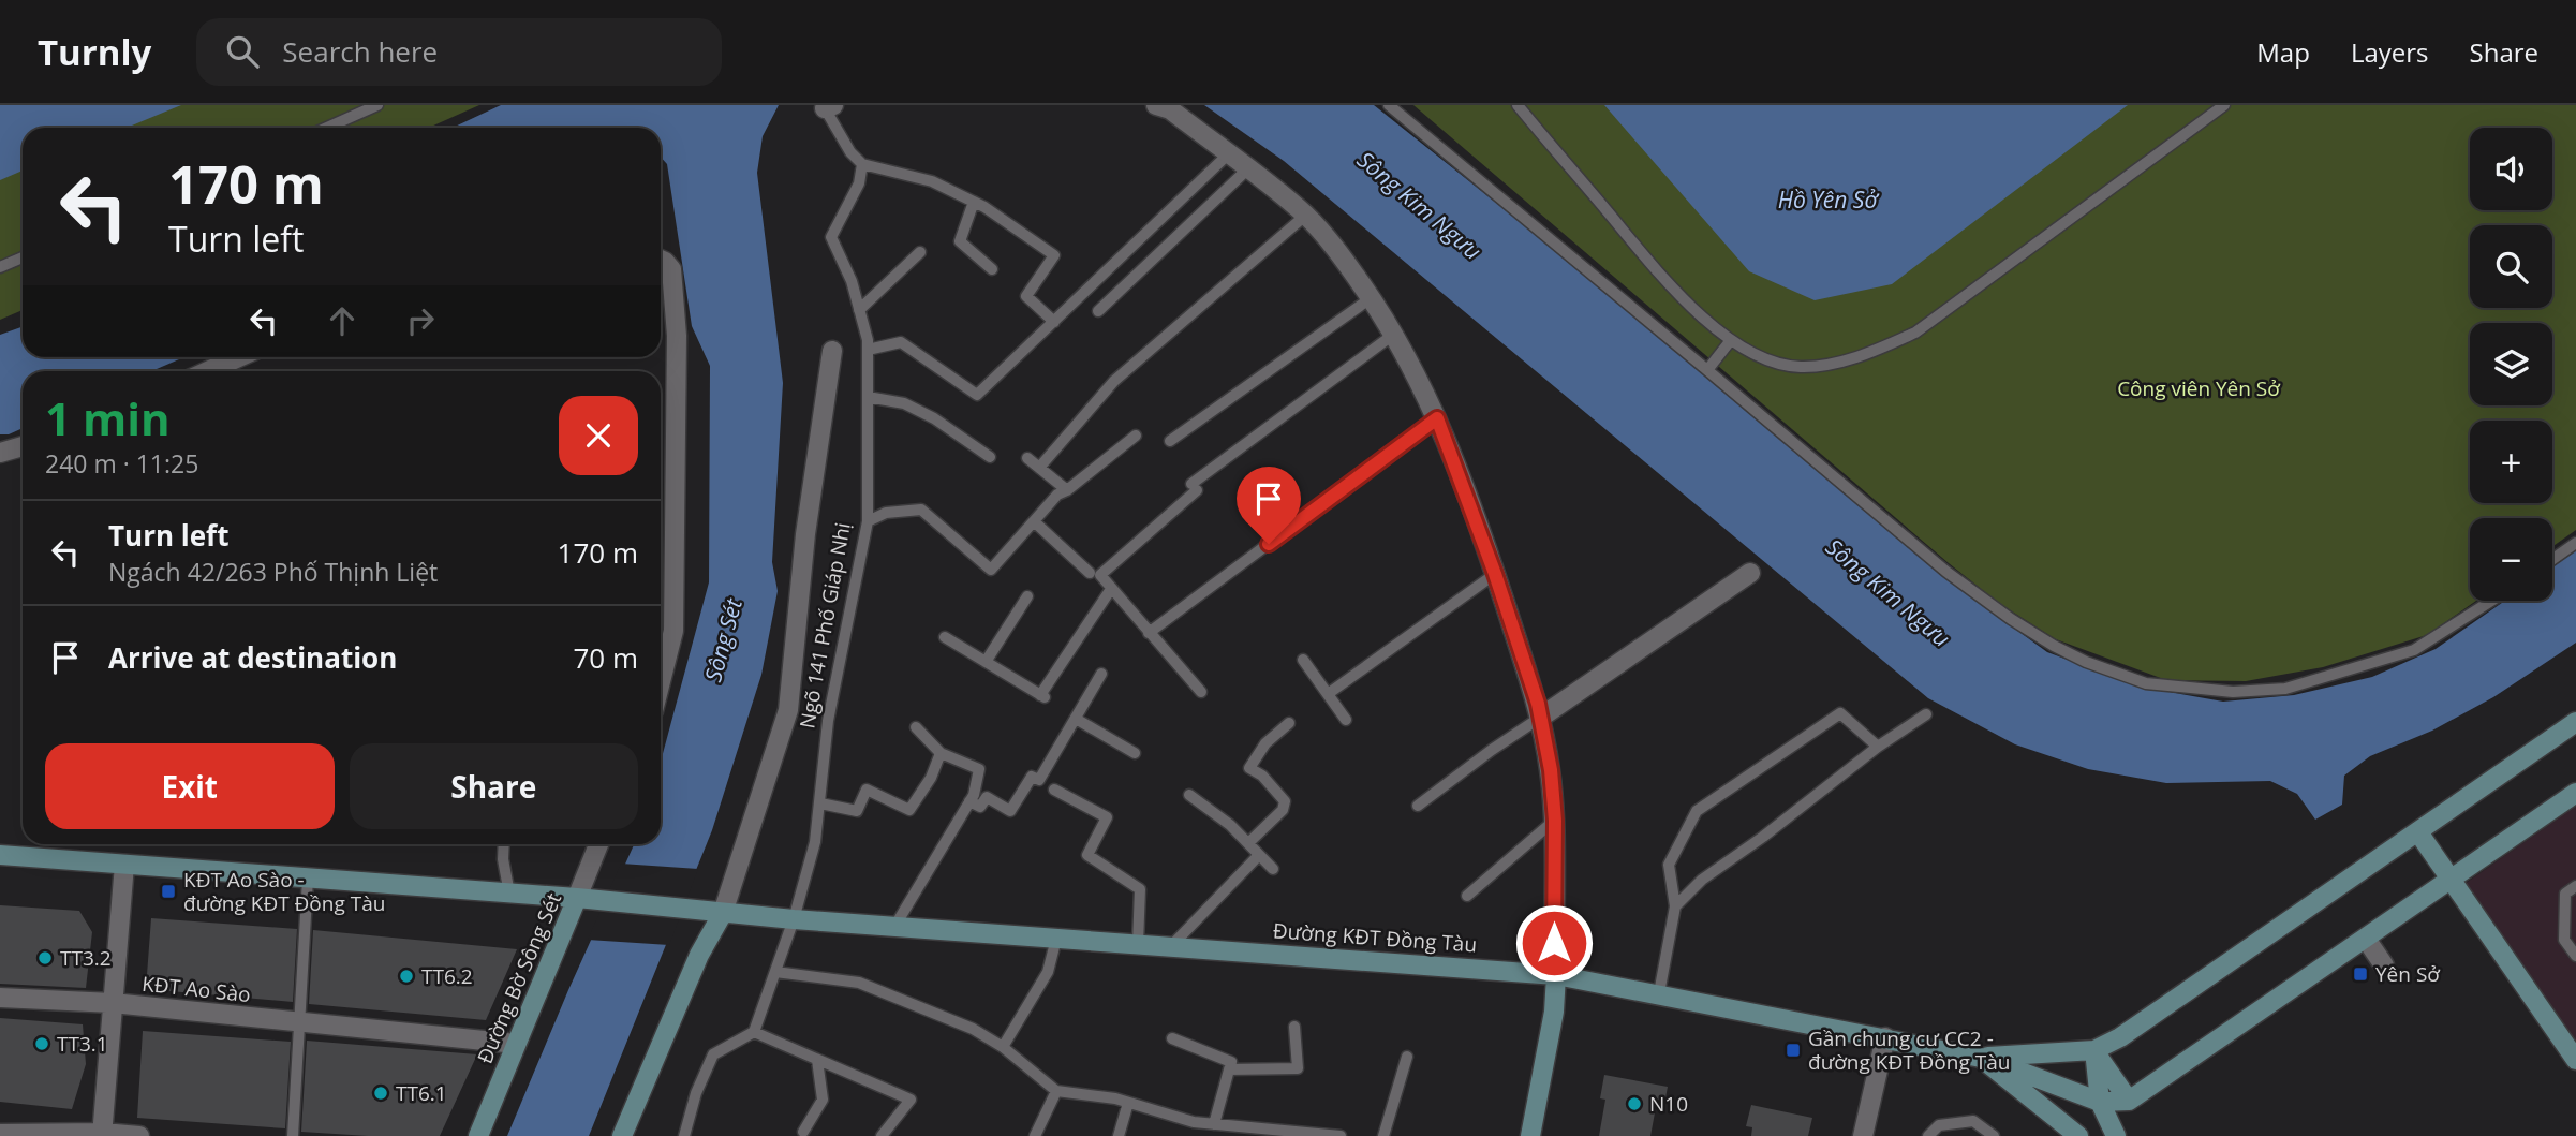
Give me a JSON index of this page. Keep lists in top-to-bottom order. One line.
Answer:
{"streets":{"main road":["Đường KĐT Đồng Tàu","Đường Bờ Sông Sét"],"street":["Ngõ 141 Phố Giáp Nhị","KĐT Ao Sào"]},"crossings":[["Ngõ 141 Phố Giáp Nhị","Đường KĐT Đồng Tàu"],["Đường KĐT Đồng Tàu","Đường Bờ Sông Sét"],["Đường Bờ Sông Sét","KĐT Ao Sào"]],"water":["Hồ Yên Sở","Sông Kim Ngưu","Sông Sét"],"parks":["Công viên Yên Sở"],"places":{"transit":["KĐT Ao Sào - đường KĐT Đồng Tàu","Yên Sở","Gần chung cư CC2 - đường KĐT Đồng Tàu"],"other":["TT3.2","TT6.2","TT3.1","TT6.1","N10"]},"page":{"header":"Turnly","search":"Search here","nav":["Map","Layers","Share"],"map_buttons":["+","−"],"turn":["170 m","Turn left"],"heading":["1 min","240 m · 11:25"],"list":[{"name":"Turn left","note":"Ngách 42/263 Phố Thịnh Liệt","value":"170 m"},{"name":"Arrive at destination","value":"70 m"}],"buttons":["Exit","Share"]}}
